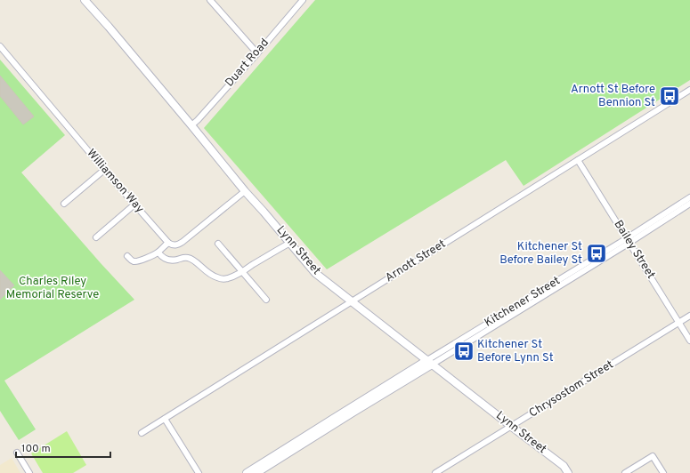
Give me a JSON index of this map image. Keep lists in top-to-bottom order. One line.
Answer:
{"streets":{"street":["Duart Road","Williamson Way","Bailey Street","Lynn Street","Arnott Street","Kitchener Street","Chrysostom Street"]},"crossings":[["Duart Road","Lynn Street"],["Bailey Street","Arnott Street"],["Bailey Street","Kitchener Street"],["Bailey Street","Chrysostom Street"],["Lynn Street","Arnott Street"],["Lynn Street","Kitchener Street"],["Lynn Street","Chrysostom Street"]],"parks":["Charles Riley Memorial Reserve"],"places":{"bus stop":["Arnott St Before Bennion St","Kitchener St Before Bailey St","Kitchener St Before Lynn St"]},"scale_bar":"100 m"}
